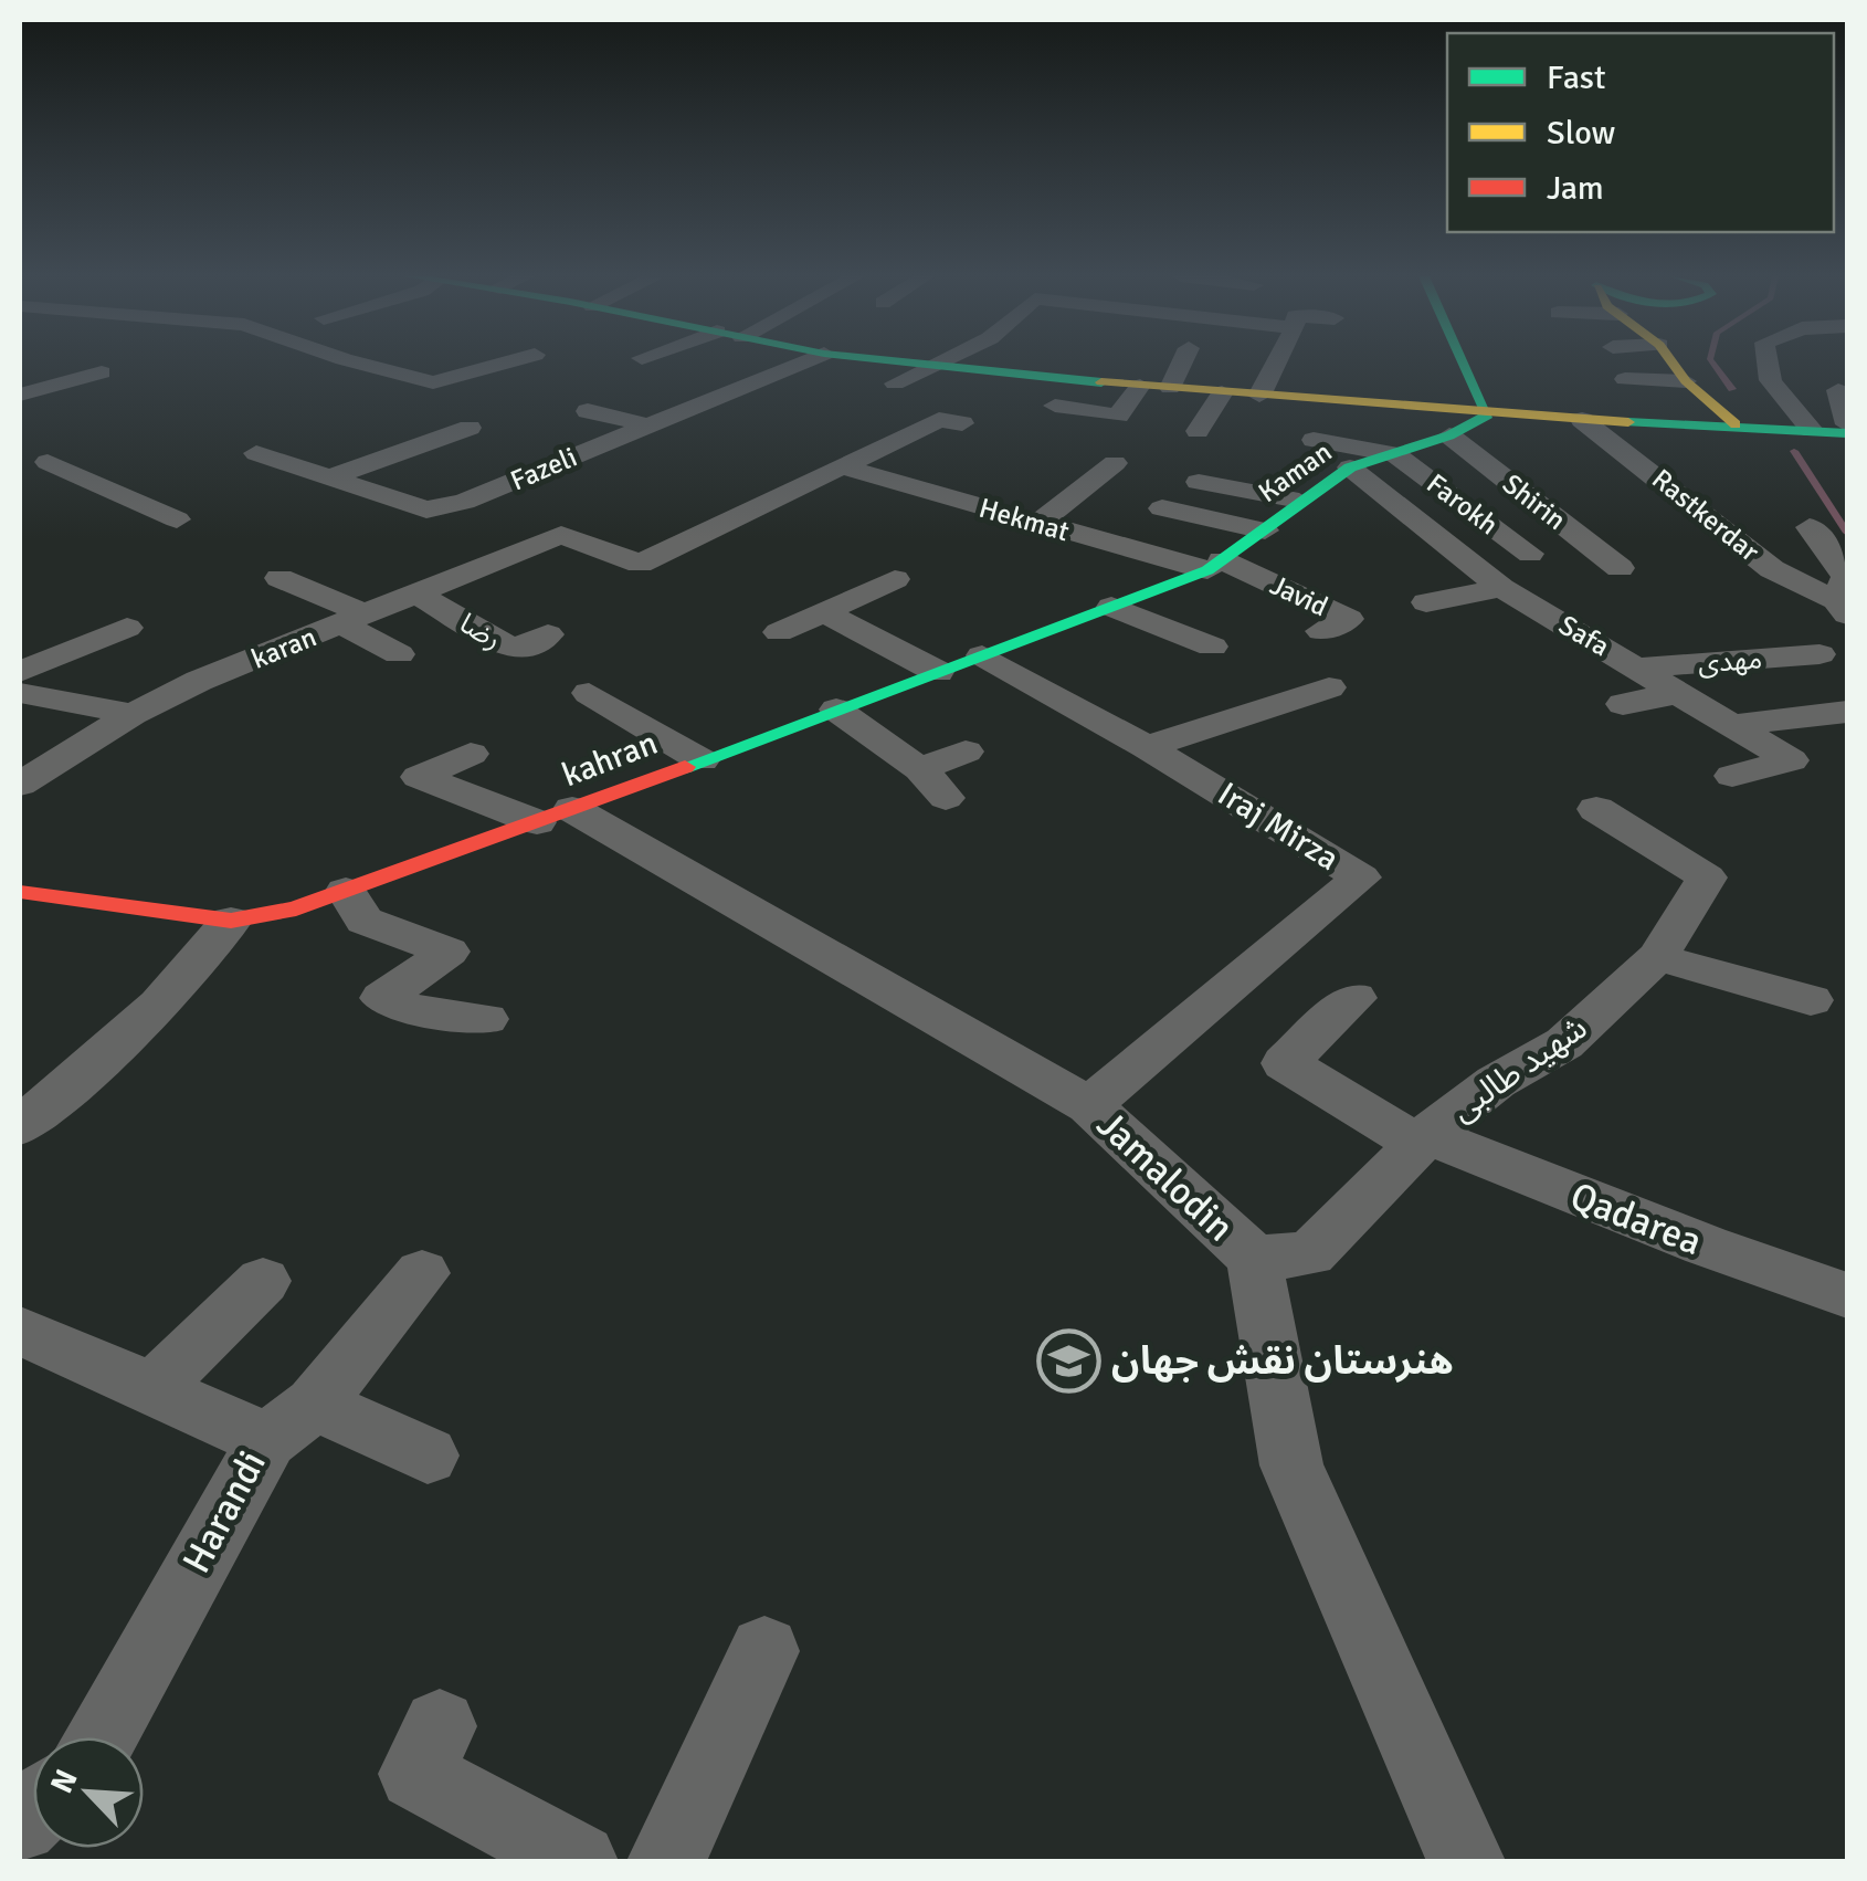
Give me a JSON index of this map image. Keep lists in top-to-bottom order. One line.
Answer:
{"streets":{"street":["Fazeli","Kaman","Shirin","Farokh","Rastkerdar","Hekmat","Javid","رضا","Safa","karan","مهدی","kahran","Iraj Mirza","شهید طالبی","Jamalodin","Qadarea","Harandi"]},"crossings":[["Kaman","Shirin"],["Kaman","Farokh"],["Kaman","Hekmat"],["Kaman","Javid"],["Kaman","Safa"],["Kaman","kahran"],["Hekmat","Javid"],["Hekmat","kahran"],["Javid","kahran"],["رضا","karan"],["Safa","مهدی"],["kahran","Iraj Mirza"],["kahran","Jamalodin"],["Iraj Mirza","Jamalodin"],["شهید طالبی","Jamalodin"],["شهید طالبی","Qadarea"]],"places":{"school or university":["هنرستان نقش جهان"]},"legend":["Fast","Slow","Jam"],"north":"top left"}
